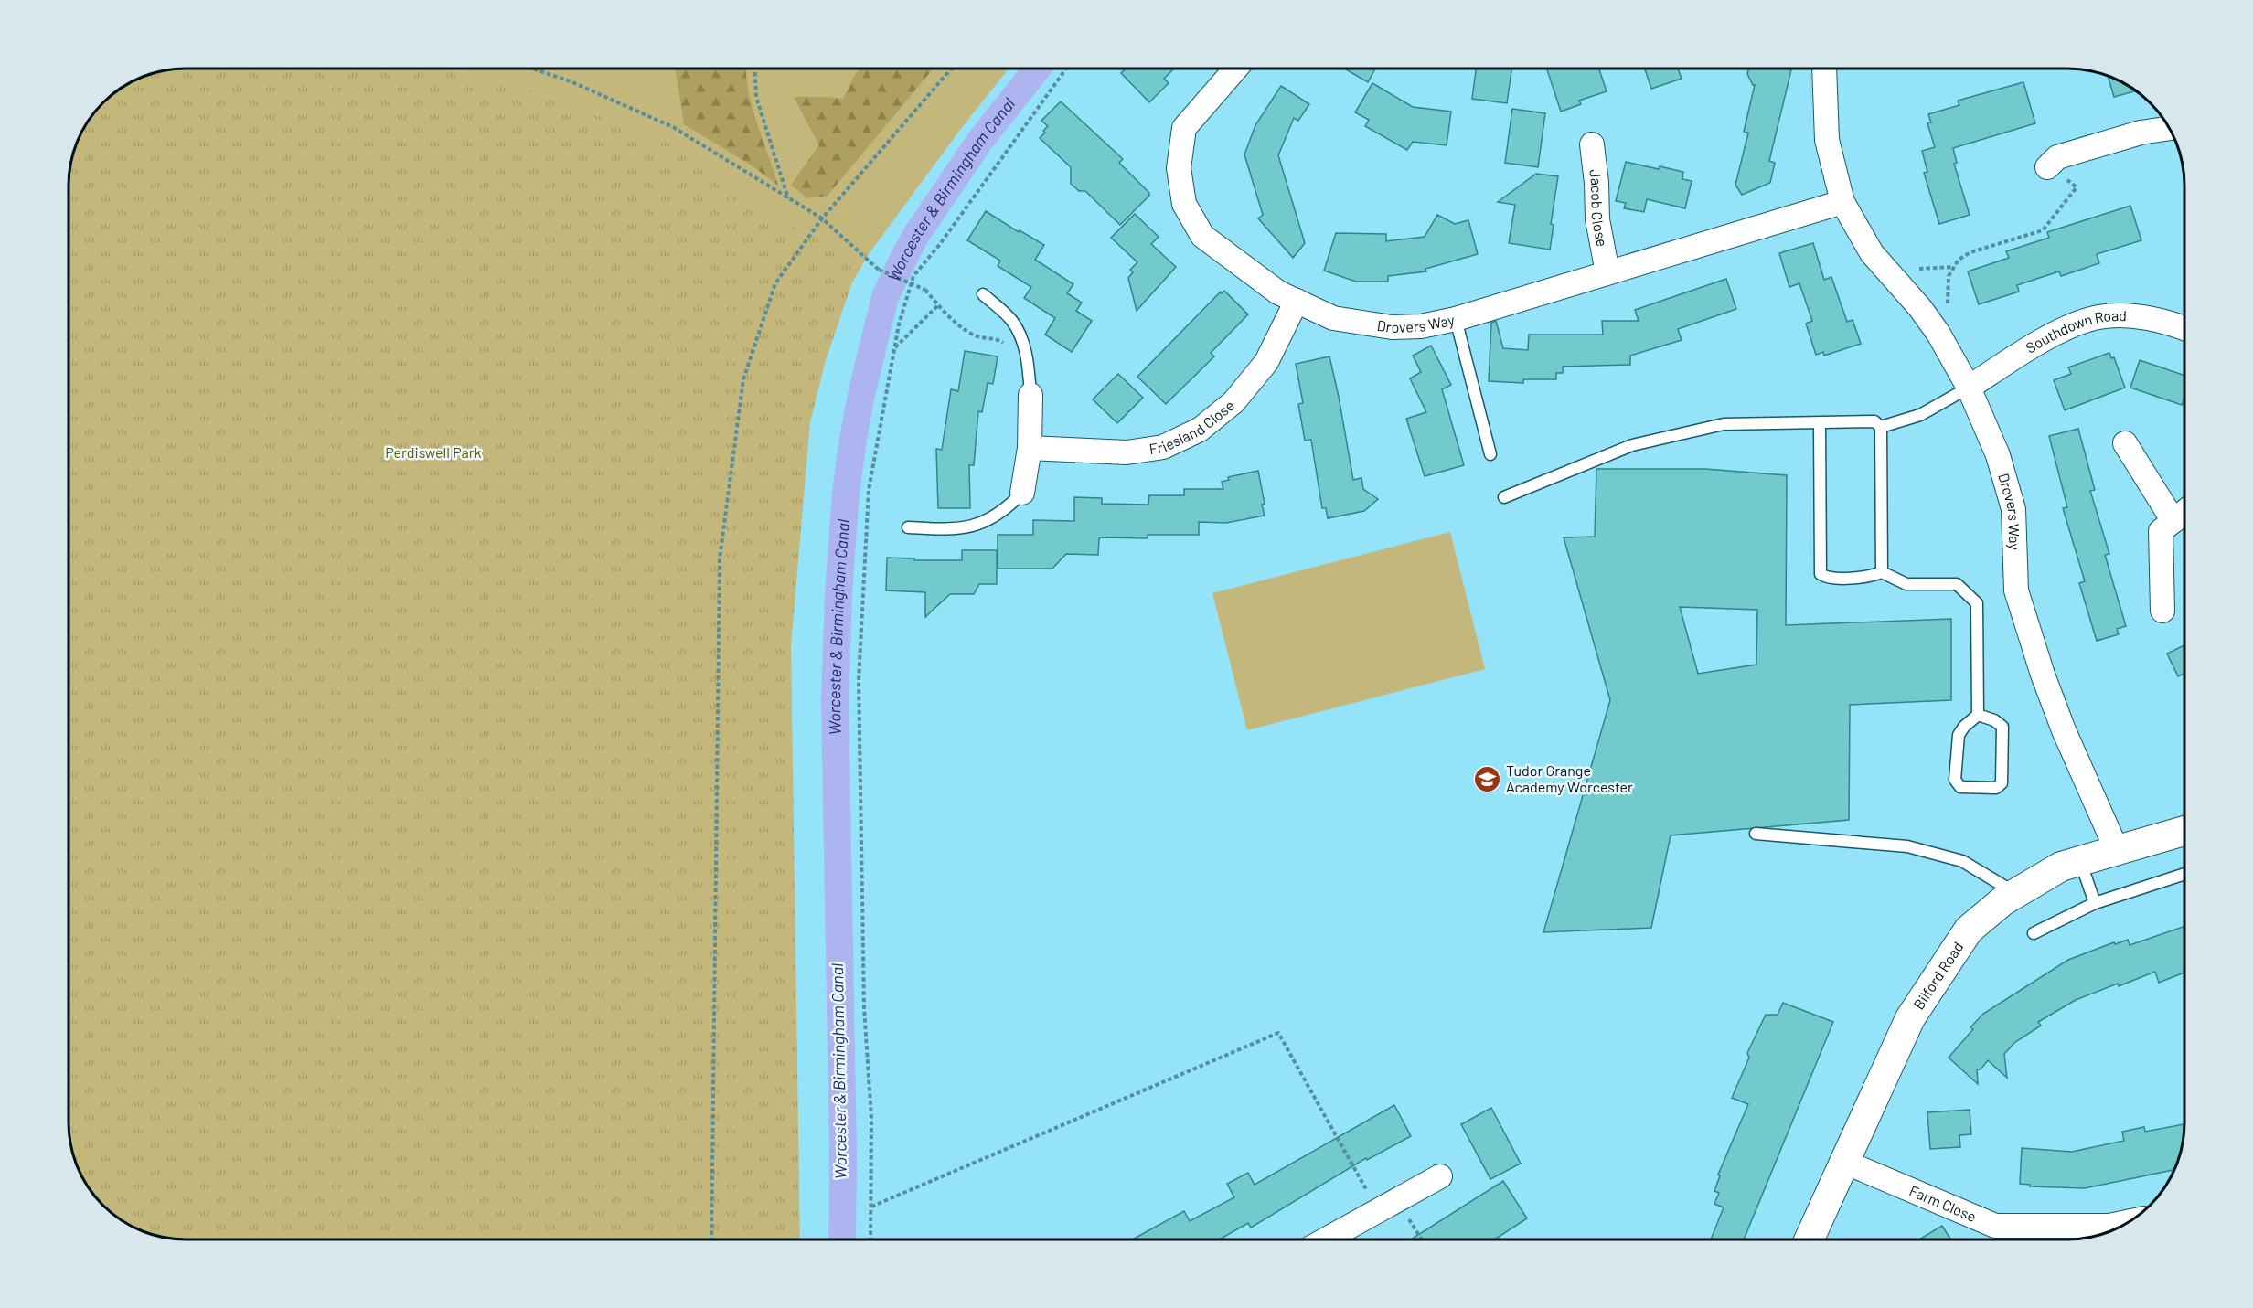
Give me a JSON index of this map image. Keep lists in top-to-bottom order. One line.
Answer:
{"streets":{"street":["Jacob Close","Drovers Way","Southdown Road","Friesland Close","Bilford Road","Farm Close"]},"crossings":[["Jacob Close","Drovers Way"],["Drovers Way","Southdown Road"],["Drovers Way","Friesland Close"],["Drovers Way","Bilford Road"],["Bilford Road","Farm Close"]],"water":["Worcester & Birmingham Canal"],"parks":["Perdiswell Park"],"places":{"school or university":["Tudor Grange Academy Worcester"]}}
